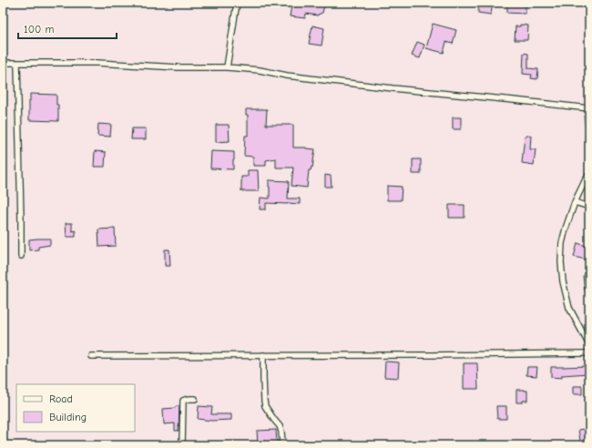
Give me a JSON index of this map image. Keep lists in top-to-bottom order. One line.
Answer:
{"legend":["Road","Building"],"scale_bar":"100 m"}
